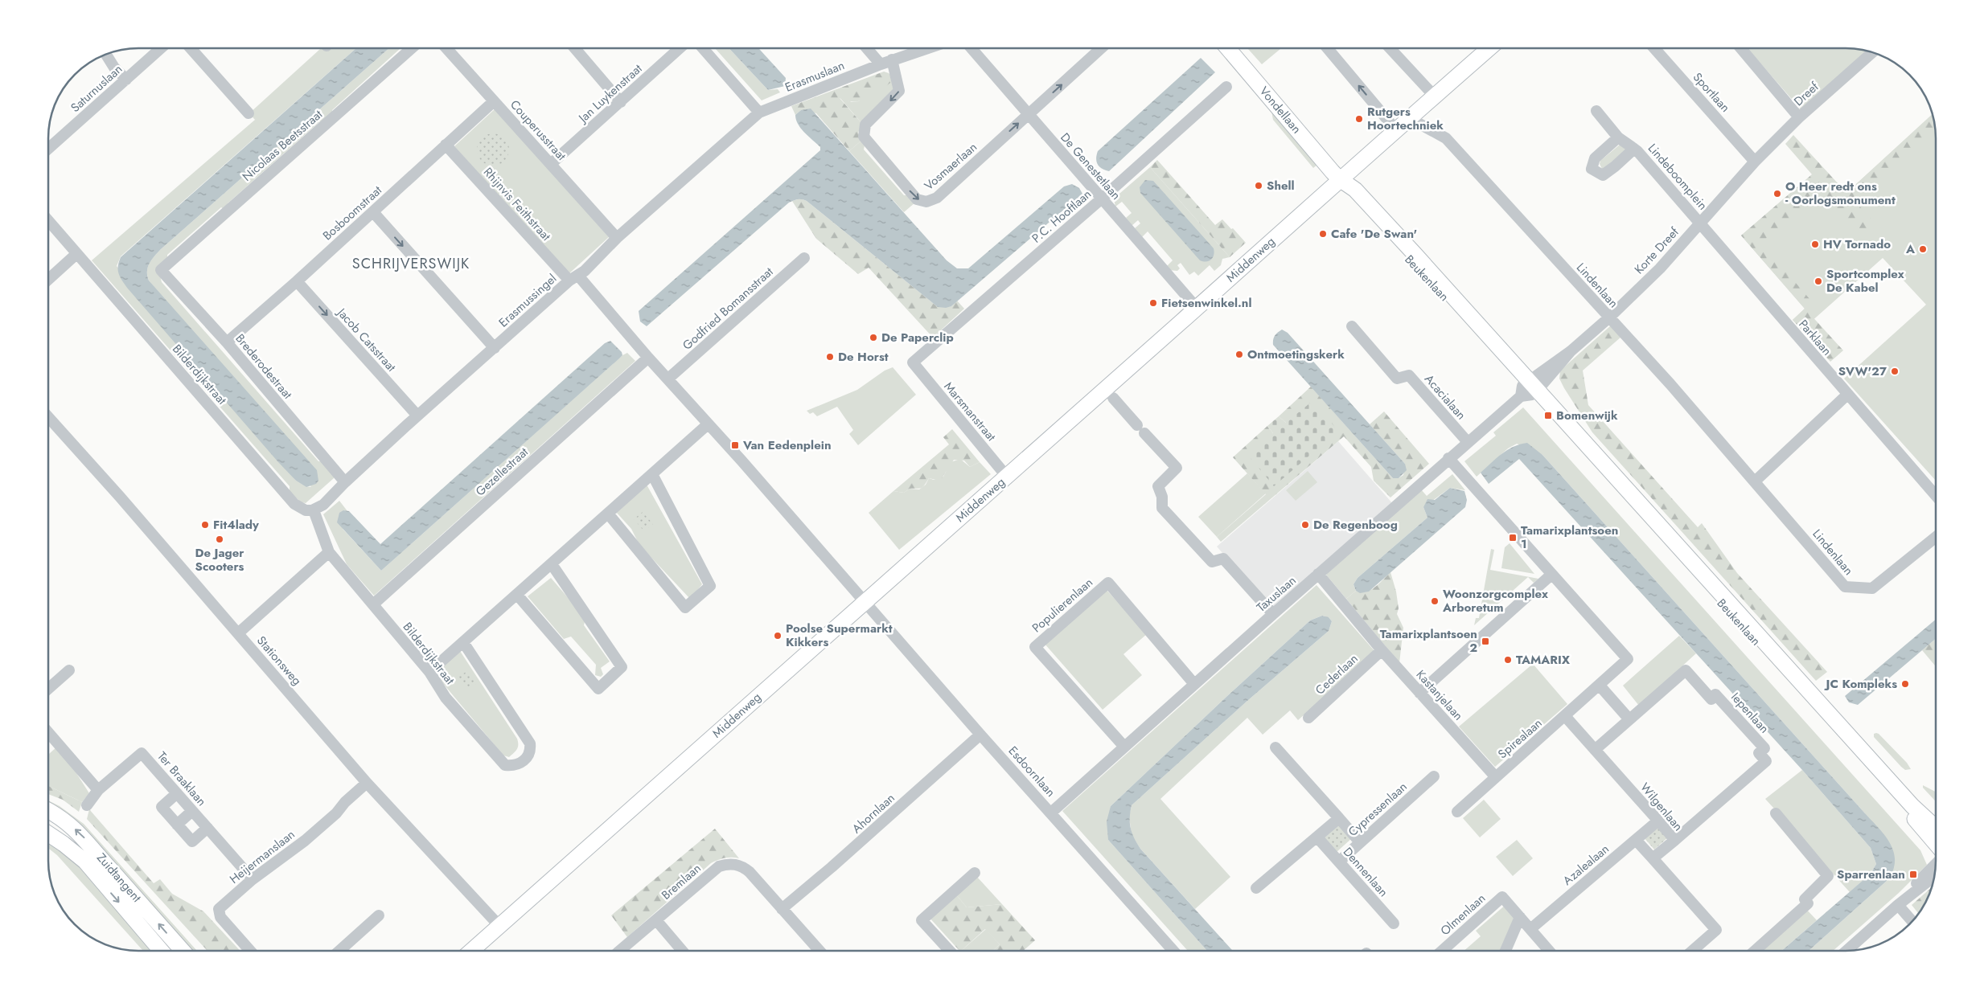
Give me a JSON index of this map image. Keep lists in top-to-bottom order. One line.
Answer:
{"streets":{"street":["Erasmuslaan","Saturnuslaan","Sportlaan","Jan Luykenstraat","Dreef","Vondellaan","Couperusstraat","Nicolaas Beetsstraat","Vosmaerlaan","De Genestetlaan","Lindeboomplein","Rhijnvis Feithstraat","Bosboomstraat","P.C. Hooftlaan","Korte Dreef","Middenweg","Beukenlaan","Lindenlaan","Erasmussingel","Godfried Bomansstraat","Parklaan","Jacob Catsstraat","Brederodestraat","Bilderdijkstraat","Acacialaan","Marsmanstraat","Gezellestraat","Taxuslaan","Populierenlaan","Stationsweg","Cederlaan","Kastanjelaan","Iepenlaan","Spirealaan","Esdoornlaan","Ter Braaklaan","Wilgenlaan","Cypressenlaan","Ahornlaan","Heijermanslaan","Azalealaan","Dennenlaan","Zuidtangent","Bremlaan","Olmenlaan"]},"crossings":[["Erasmuslaan","Vosmaerlaan"],["Erasmuslaan","Erasmussingel"],["Sportlaan","Dreef"],["Sportlaan","Korte Dreef"],["Jan Luykenstraat","Couperusstraat"],["Dreef","Korte Dreef"],["Vondellaan","Middenweg"],["Vondellaan","Beukenlaan"],["Couperusstraat","Bosboomstraat"],["Couperusstraat","Erasmussingel"],["Nicolaas Beetsstraat","Brederodestraat"],["Vosmaerlaan","De Genestetlaan"],["De Genestetlaan","P.C. Hooftlaan"],["De Genestetlaan","Middenweg"],["Lindeboomplein","Korte Dreef"],["Lindeboomplein","Parklaan"],["Rhijnvis Feithstraat","Bosboomstraat"],["Rhijnvis Feithstraat","Erasmussingel"],["Bosboomstraat","Jacob Catsstraat"],["Bosboomstraat","Brederodestraat"],["P.C. Hooftlaan","Marsmanstraat"],["Korte Dreef","Beukenlaan"],["Korte Dreef","Lindenlaan"],["Korte Dreef","Parklaan"],["Korte Dreef","Taxuslaan"],["Middenweg","Beukenlaan"],["Middenweg","Lindenlaan"],["Middenweg","Marsmanstraat"],["Middenweg","Stationsweg"],["Middenweg","Esdoornlaan"],["Beukenlaan","Taxuslaan"],["Erasmussingel","Jacob Catsstraat"],["Erasmussingel","Brederodestraat"],["Erasmussingel","Bilderdijkstraat"],["Bilderdijkstraat","Gezellestraat"],["Acacialaan","Taxuslaan"],["Taxuslaan","Populierenlaan"],["Taxuslaan","Kastanjelaan"],["Taxuslaan","Esdoornlaan"],["Stationsweg","Heijermanslaan"],["Cederlaan","Kastanjelaan"],["Kastanjelaan","Spirealaan"],["Iepenlaan","Wilgenlaan"],["Spirealaan","Wilgenlaan"],["Esdoornlaan","Ahornlaan"],["Ter Braaklaan","Heijermanslaan"],["Wilgenlaan","Azalealaan"],["Cypressenlaan","Dennenlaan"],["Ahornlaan","Bremlaan"],["Azalealaan","Olmenlaan"]],"one_way":["Jacob Catsstraat"],"districts":["SCHRIJVERSWIJK"],"places":{"other":["Rutgers Hoortechniek","Shell","O Heer redt ons - Oorlogsmonument","Cafe 'De Swan'","HV Tornado","A","Sportcomplex De Kabel","Fietsenwinkel.nl","De Paperclip","Ontmoetingskerk","De Horst","SVW'27","Fit4lady","De Regenboog","De Jager Scooters","Woonzorgcomplex Arboretum","Poolse Supermarkt Kikkers","TAMARIX","JC Kompleks"],"transit":["Bomenwijk","Van Eedenplein","Tamarixplantsoen 1","Tamarixplantsoen 2","Sparrenlaan"]}}
